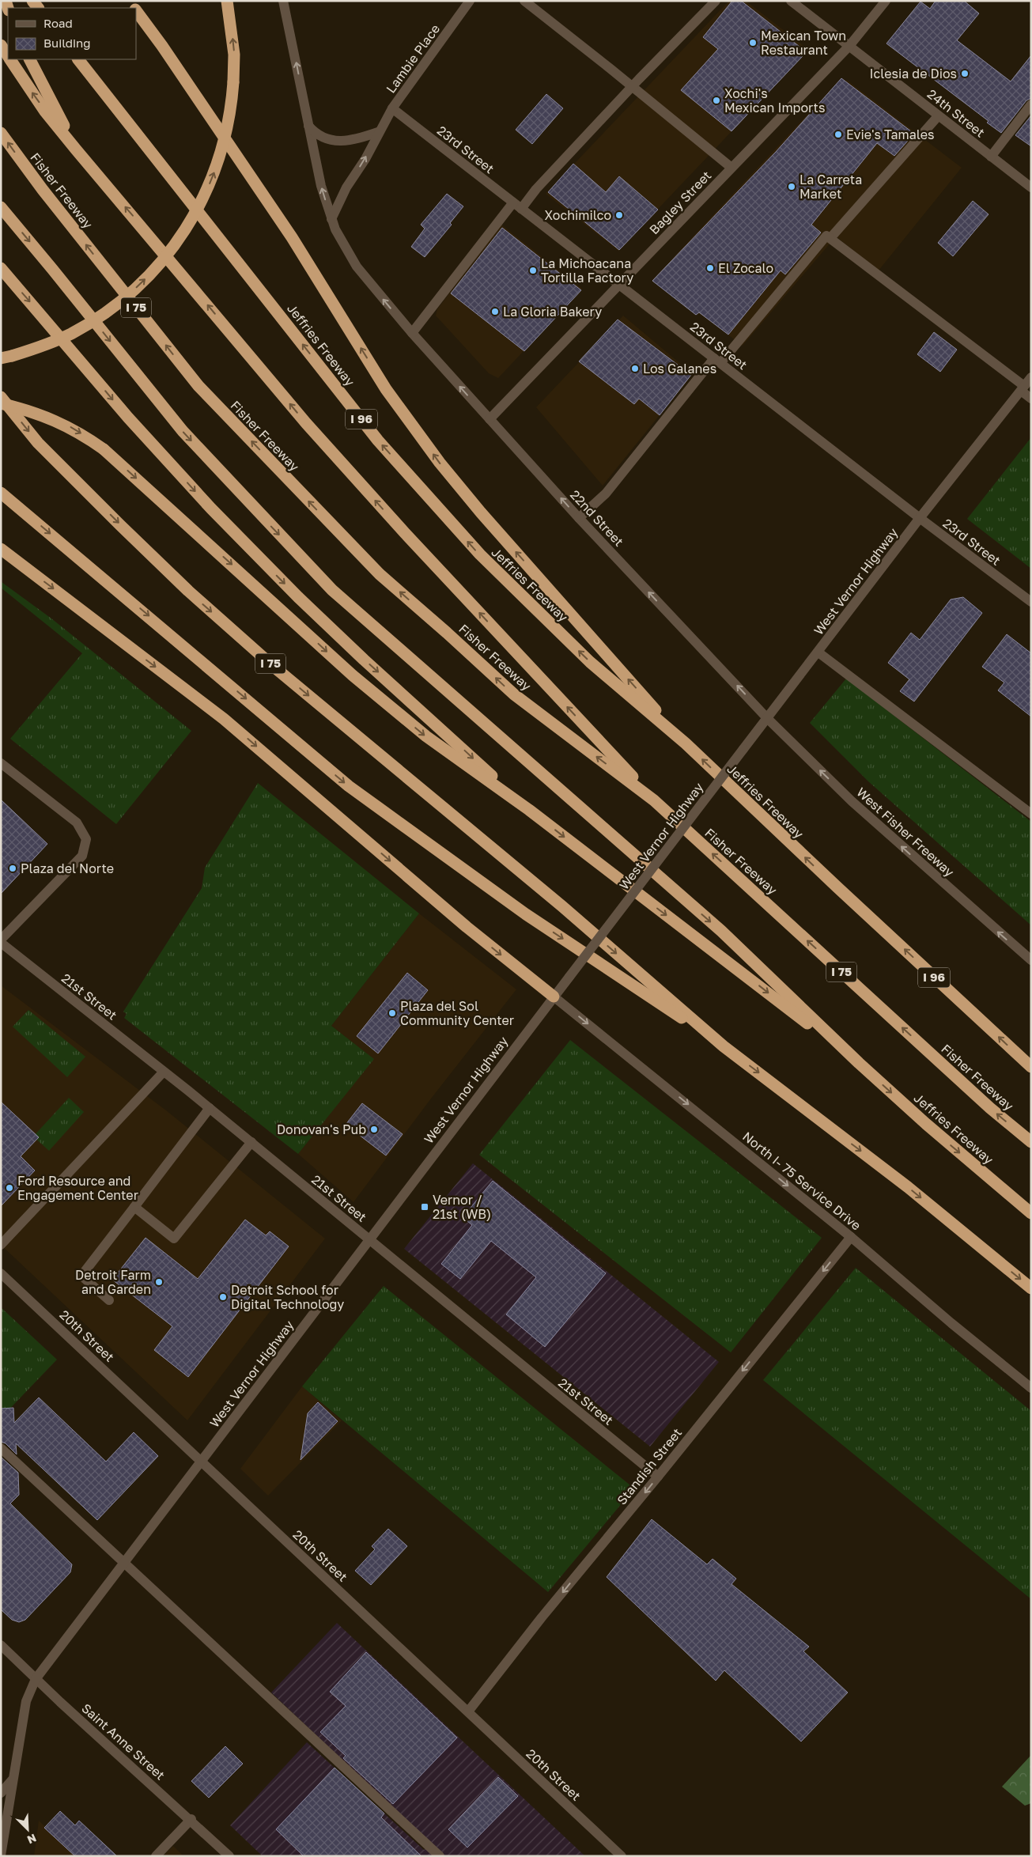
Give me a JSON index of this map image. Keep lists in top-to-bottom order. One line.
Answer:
{"streets":{"highway":["Fisher Freeway","I 75","Jeffries Freeway","I 96"],"street":["Lambie Place","24th Street","23rd Street","Bagley Street","22nd Street","West Vernor Highway","West Fisher Freeway","21st Street","North I- 75 Service Drive","20th Street","Standish Street","Saint Anne Street"]},"crossings":[["Lambie Place","23rd Street"],["Lambie Place","22nd Street"],["24th Street","Bagley Street"],["23rd Street","Bagley Street"],["23rd Street","West Vernor Highway"],["Bagley Street","22nd Street"],["22nd Street","West Vernor Highway"],["22nd Street","West Fisher Freeway"],["West Vernor Highway","West Fisher Freeway"],["West Vernor Highway","21st Street"],["West Vernor Highway","North I- 75 Service Drive"],["West Vernor Highway","20th Street"],["West Vernor Highway","Saint Anne Street"],["21st Street","Standish Street"],["North I- 75 Service Drive","Standish Street"],["20th Street","Standish Street"]],"one_way":["Lambie Place","22nd Street","West Fisher Freeway","North I- 75 Service Drive","Standish Street"],"places":{"other":["Mexican Town Restaurant","Iclesia de Dios","Xochi's Mexican Imports","Evie's Tamales","La Carreta Market","Xochimilco","El Zocalo","La Michoacana Tortilla Factory","La Gloria Bakery","Los Galanes","Plaza del Norte","Plaza del Sol Community Center","Donovan's Pub","Ford Resource and Engagement Center","Detroit Farm and Garden","Detroit School for Digital Technology"],"transit":["Vernor / 21st (WB)"]},"legend":["Road","Building"],"north":"bottom right"}
